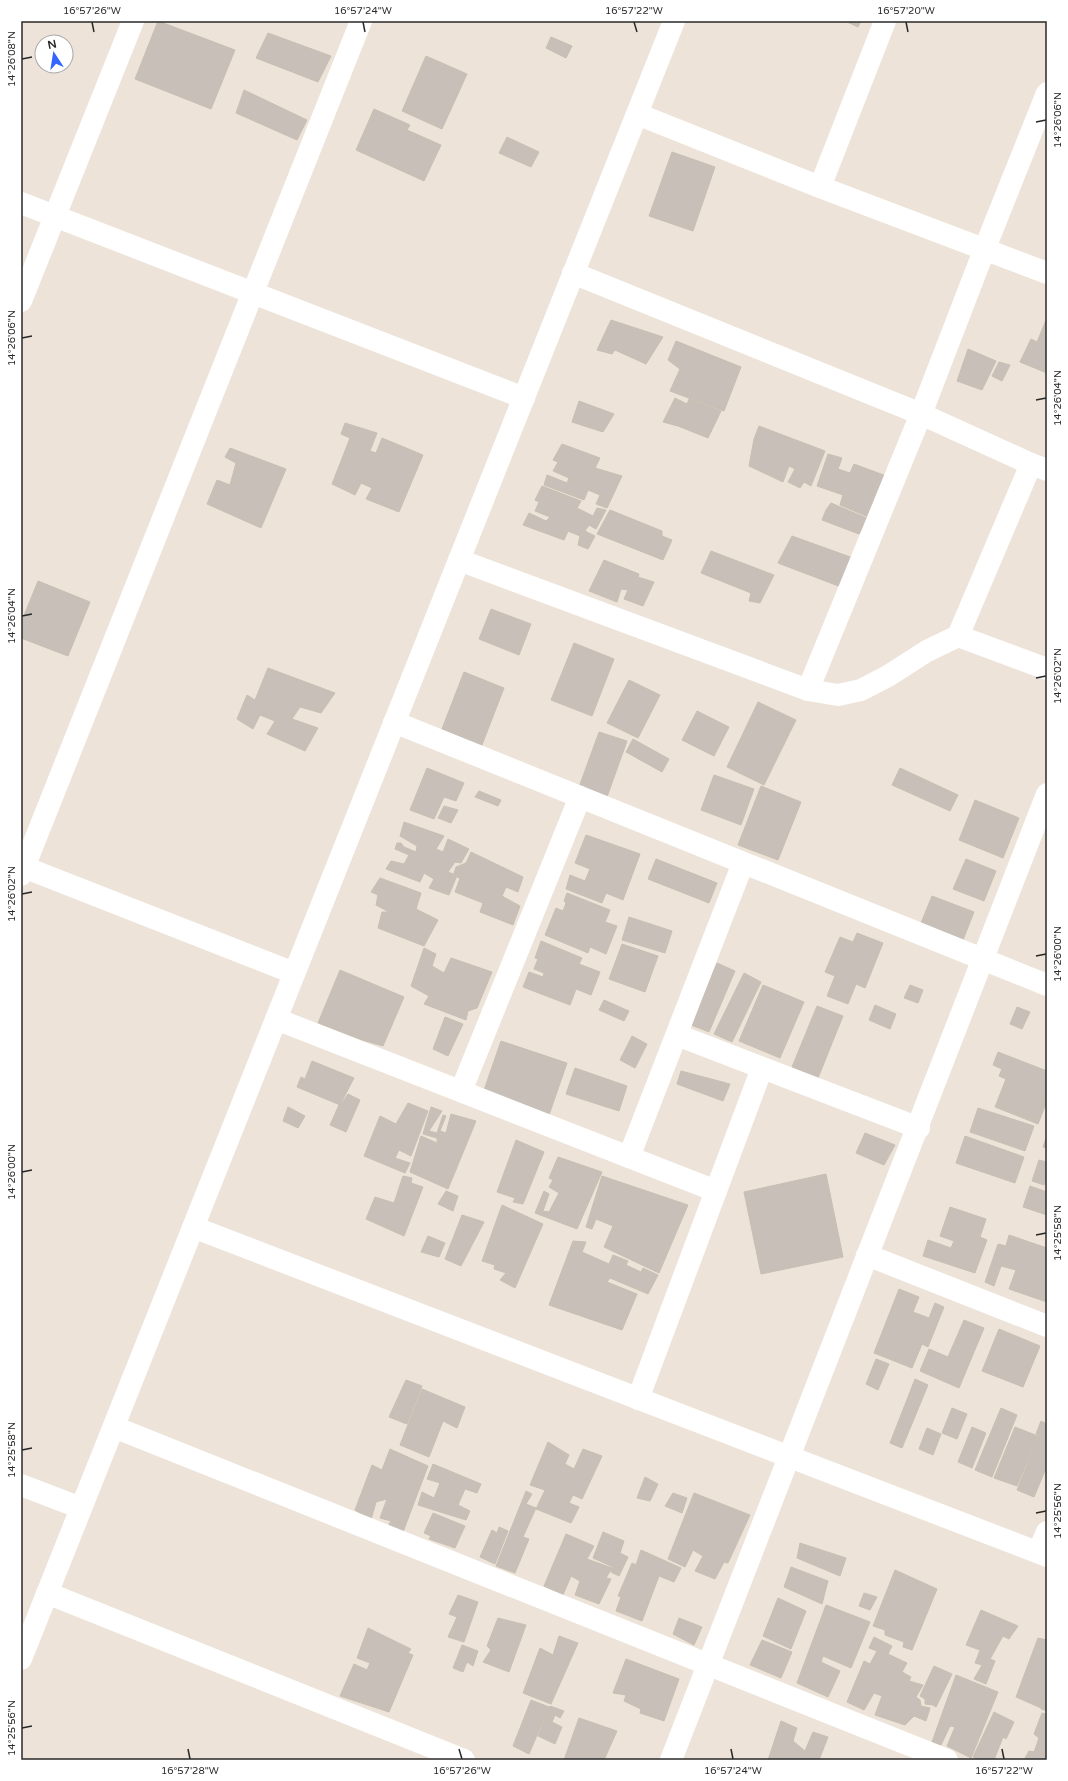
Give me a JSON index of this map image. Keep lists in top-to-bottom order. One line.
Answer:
{"north":"top","coordinates":["16°57'26\"W","16°57'24\"W","16°57'22\"W","16°57'20\"W","14°26'08\"N","14°26'06\"N","14°26'04\"N","14°26'02\"N","14°26'00\"N","14°25'58\"N","14°25'56\"N","16°57'28\"W"]}
